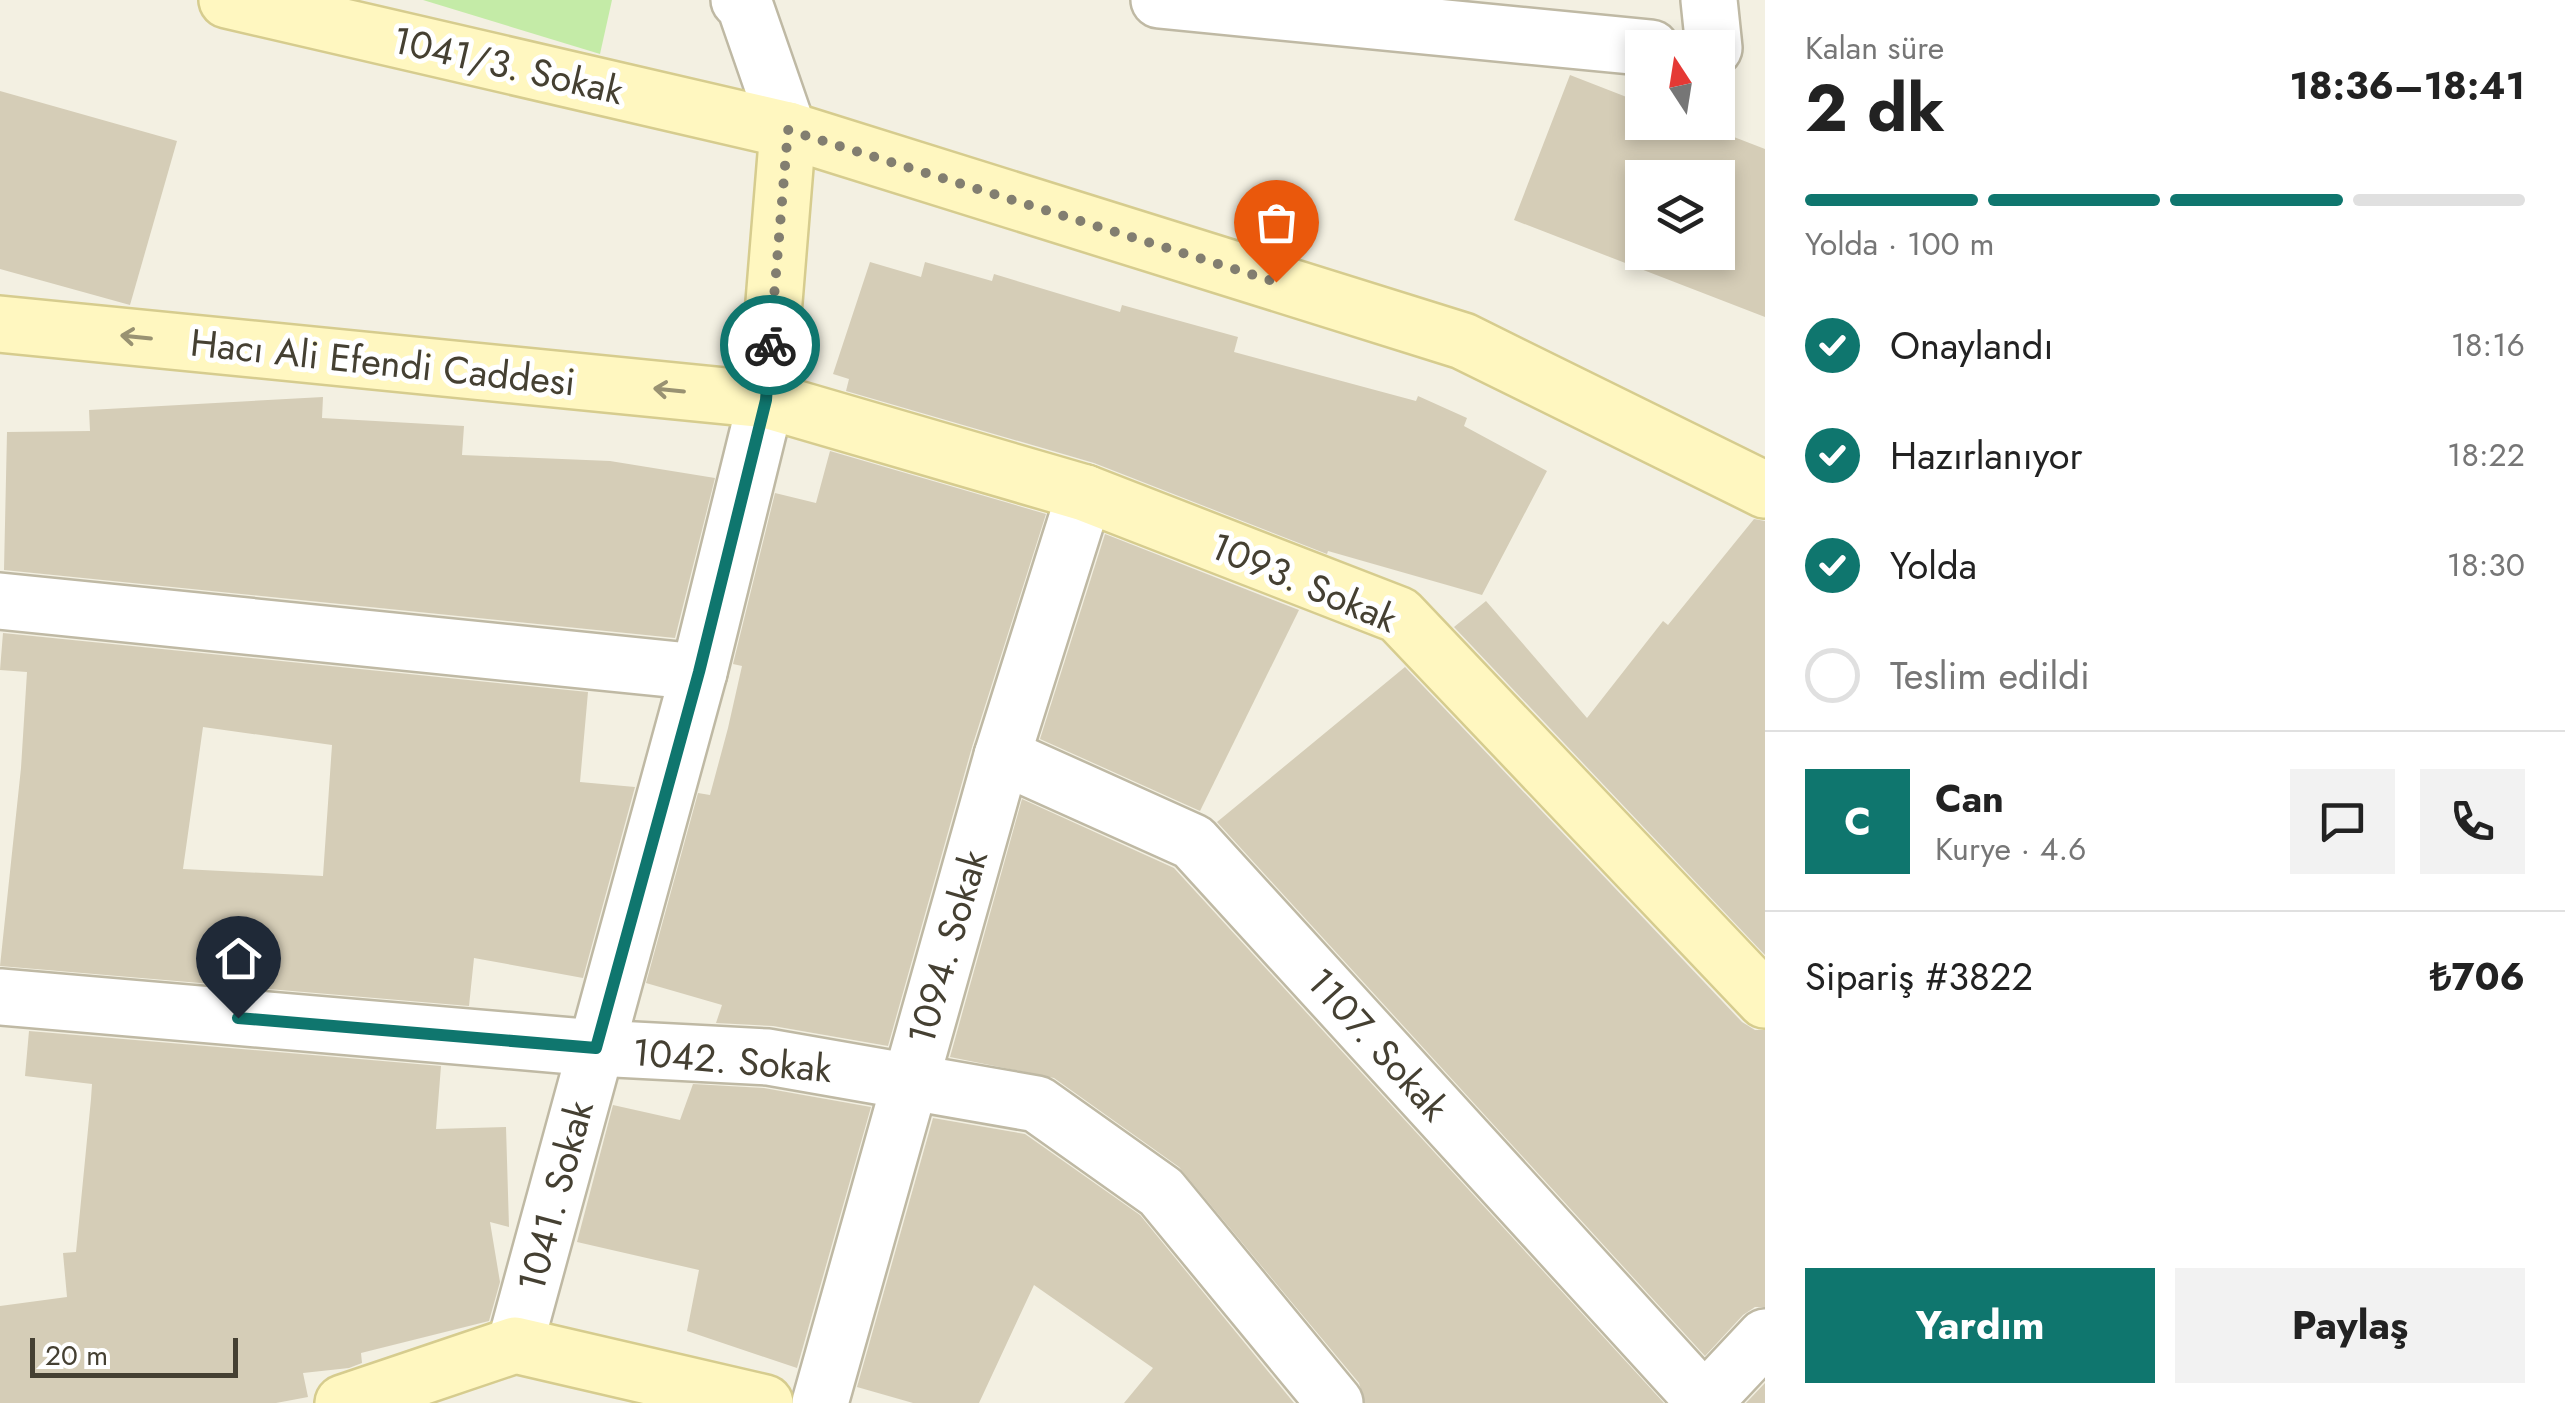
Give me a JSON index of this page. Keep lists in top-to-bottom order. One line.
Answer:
{"streets":{"main road":["1041/3. Sokak","Hacı Ali Efendi Caddesi","1093. Sokak","1041. Sokak"],"street":["1094. Sokak","1107. Sokak","1042. Sokak"]},"crossings":[["1041/3. Sokak","1041. Sokak"],["Hacı Ali Efendi Caddesi","1093. Sokak"],["Hacı Ali Efendi Caddesi","1041. Sokak"],["1093. Sokak","1094. Sokak"],["1093. Sokak","1041. Sokak"],["1094. Sokak","1107. Sokak"],["1094. Sokak","1042. Sokak"],["1042. Sokak","1041. Sokak"]],"one_way":["Hacı Ali Efendi Caddesi"],"scale_bar":"20 m","north":"top","page":{"heading":["2 dk","Kalan süre","18:36–18:41"],"panel":["Can","Kurye · 4.6","Sipariş #3822","₺706"],"bar":"Yolda · 100 m","list":[["Onaylandı","18:16"],["Hazırlanıyor","18:22"],["Yolda","18:30"],"Teslim edildi"],"round":"C","buttons":["Yardım","Paylaş"],"scale":"20 m"}}
